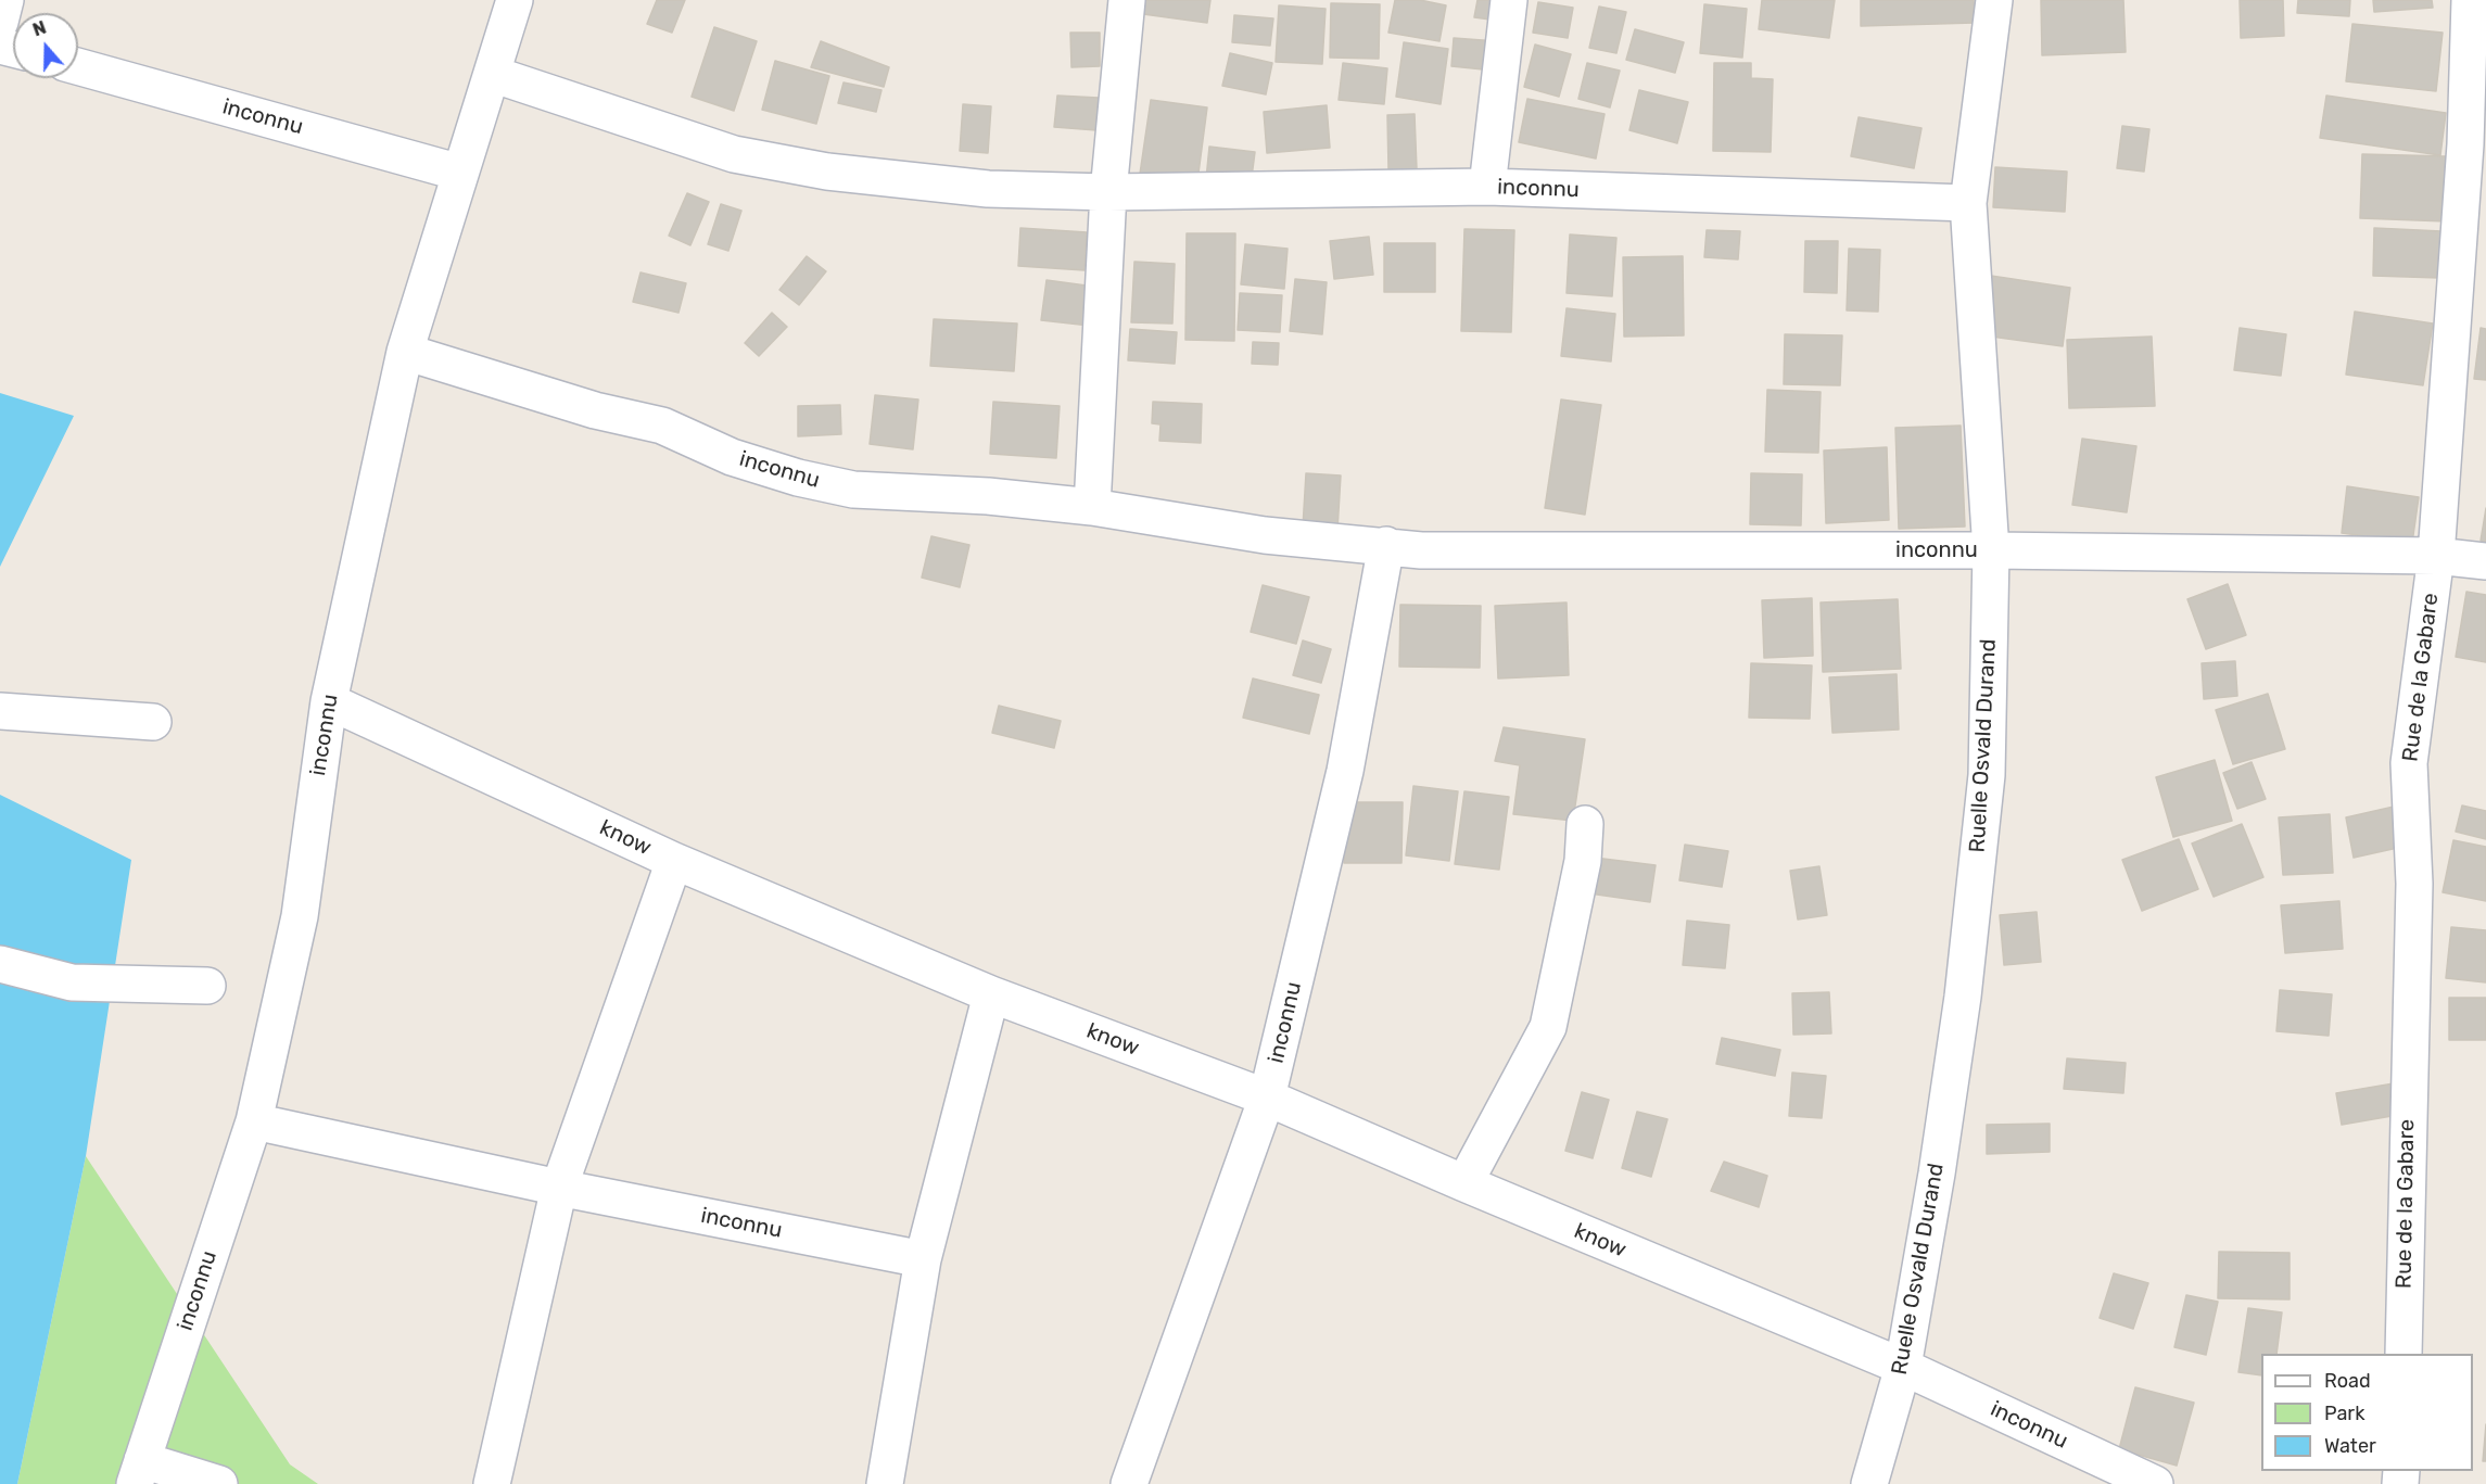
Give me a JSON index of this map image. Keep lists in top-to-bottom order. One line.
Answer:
{"streets":{"street":["inconnu","Rue de la Gabare","Ruelle Osvald Durand","know"]},"crossings":[["inconnu","Rue de la Gabare"],["inconnu","Ruelle Osvald Durand"],["inconnu","know"],["Ruelle Osvald Durand","know"]],"legend":["Road","Park","Water"],"north":"top"}
